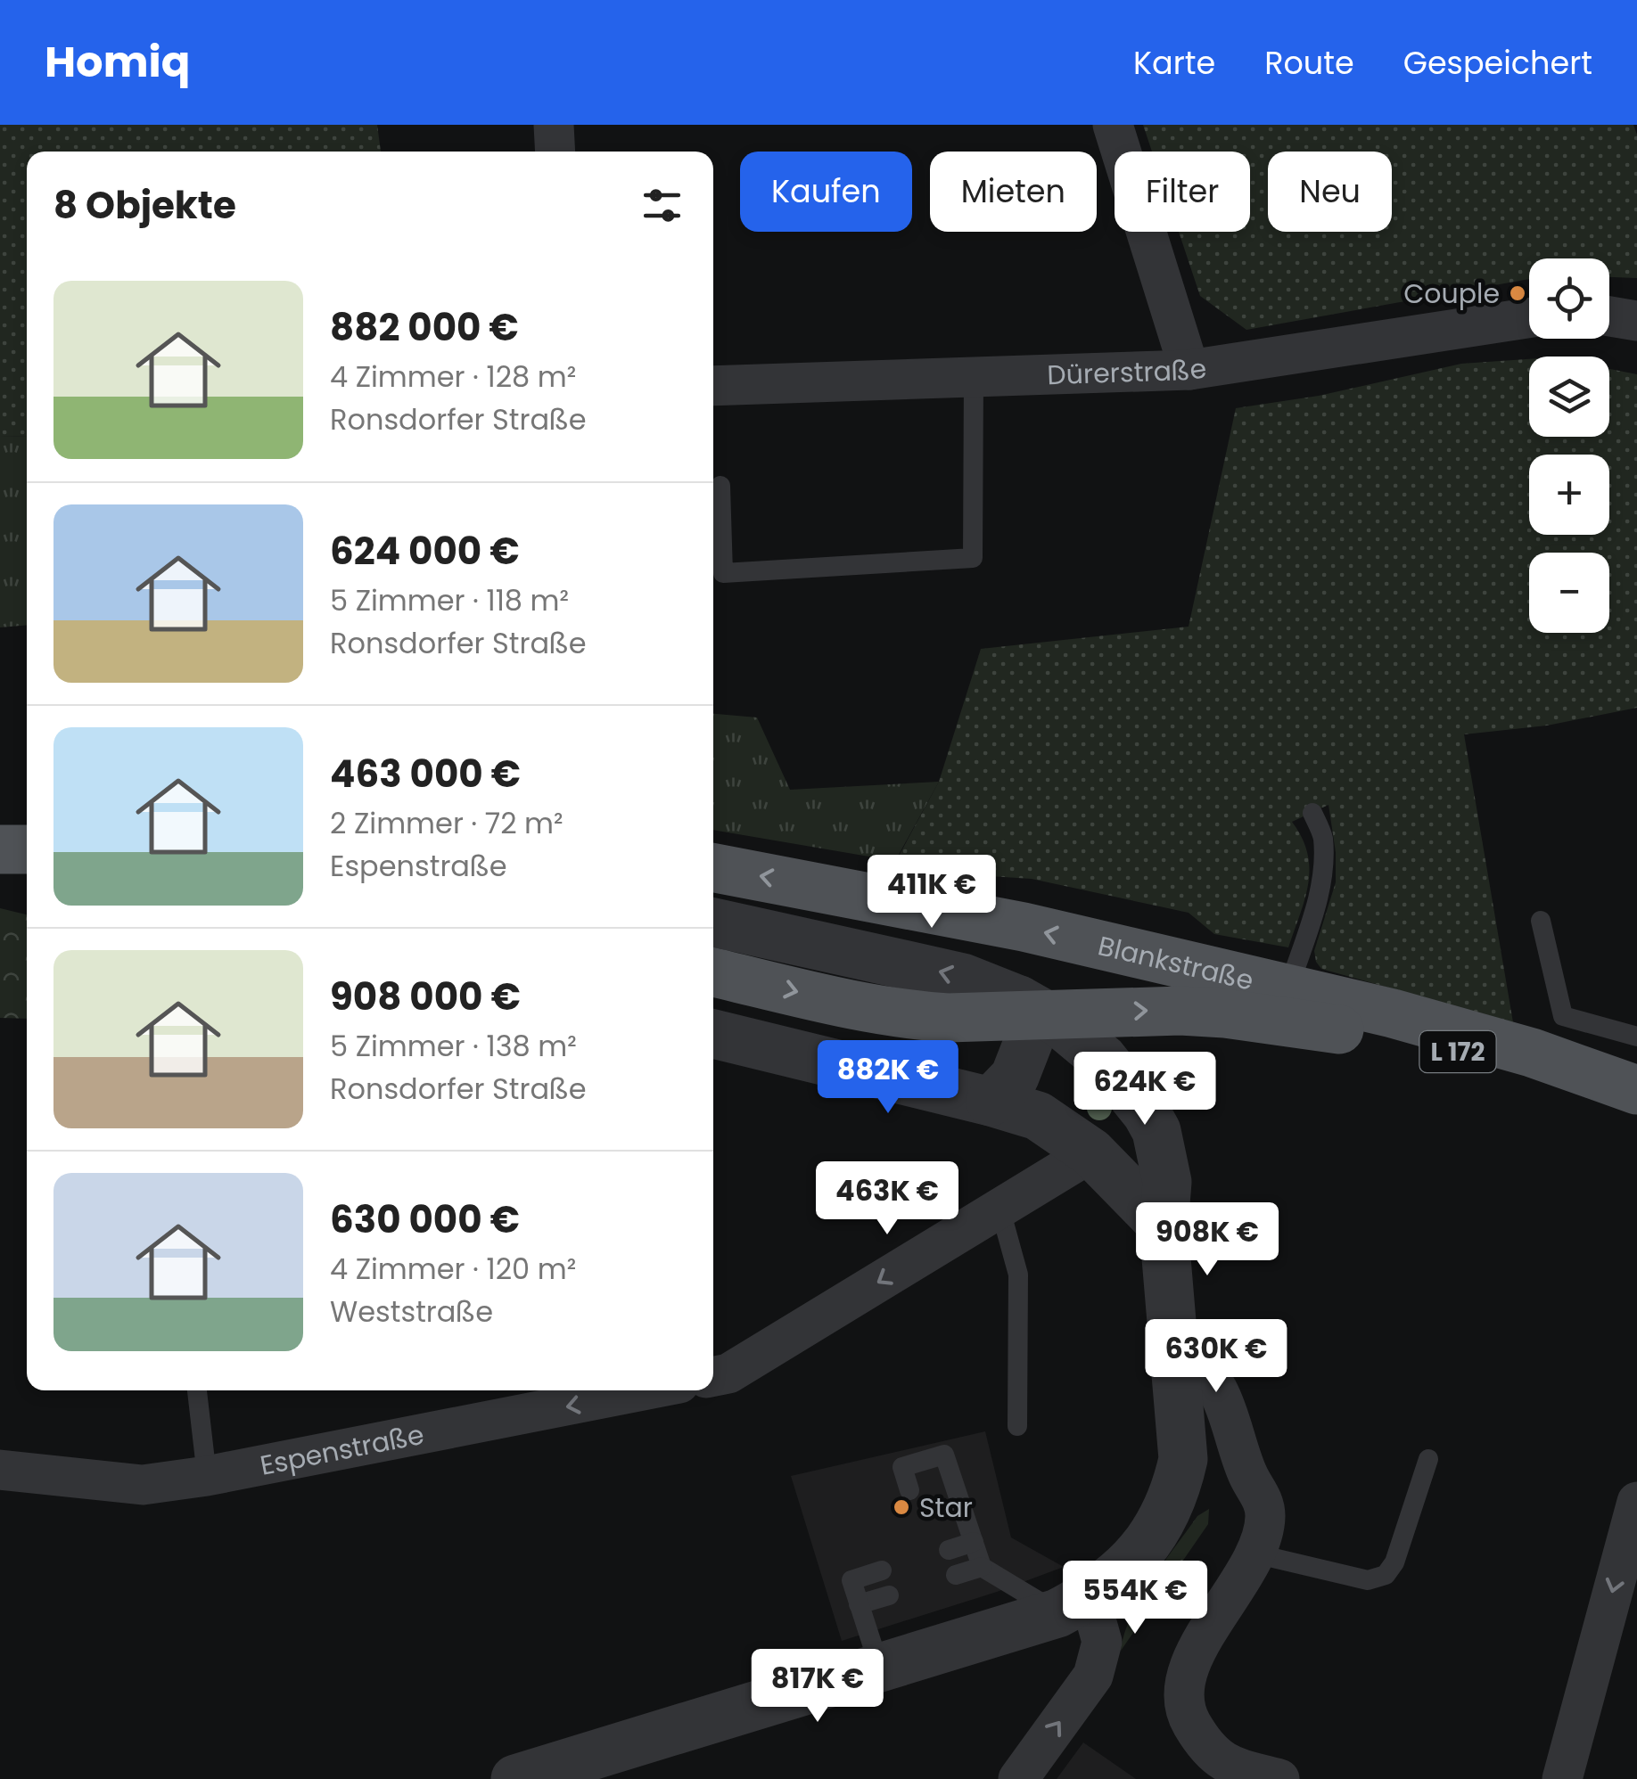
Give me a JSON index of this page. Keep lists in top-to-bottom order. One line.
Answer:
{"streets":{"main road":["Blankstraße","L 172"],"street":["Dürerstraße","Espenstraße"]},"places":["Couple","Star"],"page":{"header":"Homiq","nav":["Karte","Route","Gespeichert"],"chip":["Kaufen","Mieten","Filter","Neu"],"heading":"8 Objekte","map_buttons":["+","−"],"list":[{"name":"882 000 €","note":"4 Zimmer · 128 m² · Ronsdorfer Straße"},{"name":"624 000 €","note":"5 Zimmer · 118 m² · Ronsdorfer Straße"},{"name":"463 000 €","note":"2 Zimmer · 72 m² · Espenstraße"},{"name":"908 000 €","note":"5 Zimmer · 138 m² · Ronsdorfer Straße"},{"name":"630 000 €","note":"4 Zimmer · 120 m² · Weststraße"}],"price":["411K €","882K €","624K €","463K €","908K €","630K €","554K €","817K €"]}}
